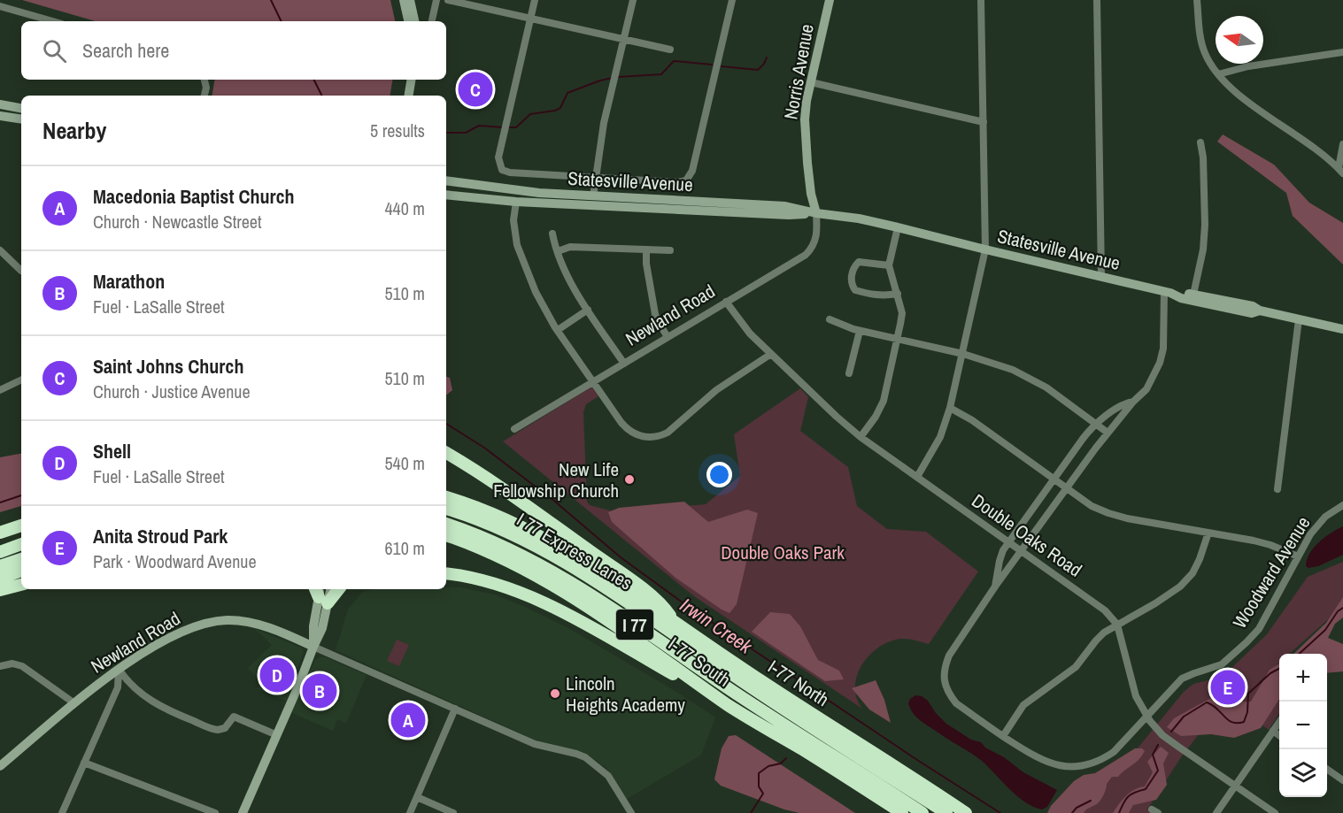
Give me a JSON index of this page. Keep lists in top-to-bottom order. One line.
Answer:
{"streets":{"highway":["I 77 Express Lanes","I 77","I-77 South","I-77 North"],"main road":["Norris Avenue","Statesville Avenue","Newland Road"],"street":["Double Oaks Road","Woodward Avenue"]},"crossings":[["Norris Avenue","Statesville Avenue"],["Norris Avenue","Newland Road"],["Statesville Avenue","Newland Road"],["Newland Road","Double Oaks Road"]],"water":["Irwin Creek"],"parks":["Double Oaks Park"],"places":["New Life Fellowship Church","Lincoln Heights Academy"],"north":"left","page":{"search":"Search here","pins":["C","D","E","B","A"],"heading":["Nearby","5 results"],"list":[{"mark":"A","name":"Macedonia Baptist Church","note":"Church · Newcastle Street","value":"440 m"},{"mark":"B","name":"Marathon","note":"Fuel · LaSalle Street","value":"510 m"},{"mark":"C","name":"Saint Johns Church","note":"Church · Justice Avenue","value":"510 m"},{"mark":"D","name":"Shell","note":"Fuel · LaSalle Street","value":"540 m"},{"mark":"E","name":"Anita Stroud Park","note":"Park · Woodward Avenue","value":"610 m"}],"map_buttons":["+","−"]}}
